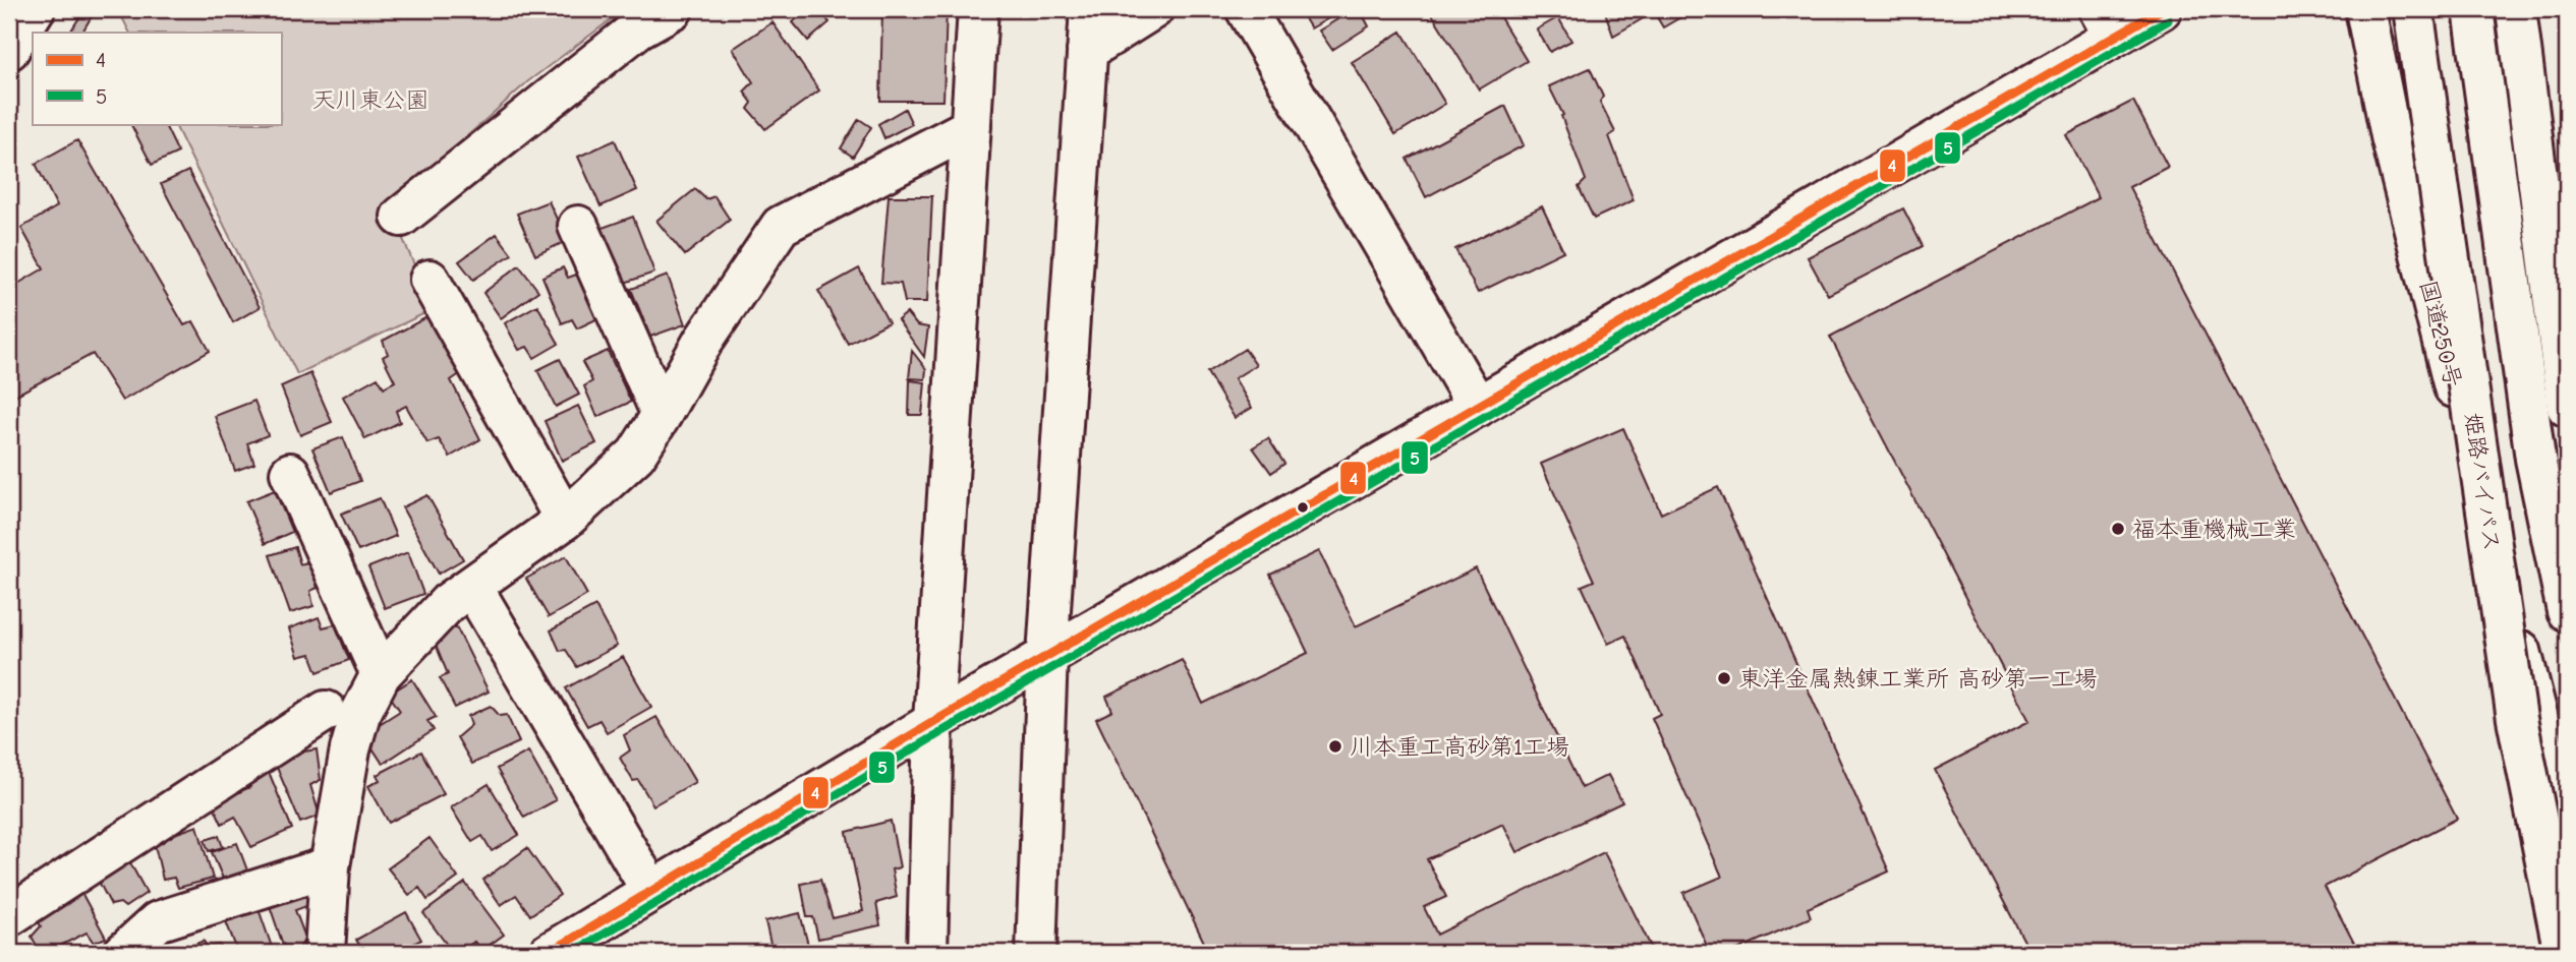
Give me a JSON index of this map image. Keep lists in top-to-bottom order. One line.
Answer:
{"streets":{"main road":["国道250号","姫路バイパス"]},"parks":["天川東公園"],"places":["福本重機械工業","東洋金属熱錬工業所 高砂第一工場","川本重工高砂第1工場"],"lines":["transit line 4","transit line 5"],"legend":["4","5"]}
